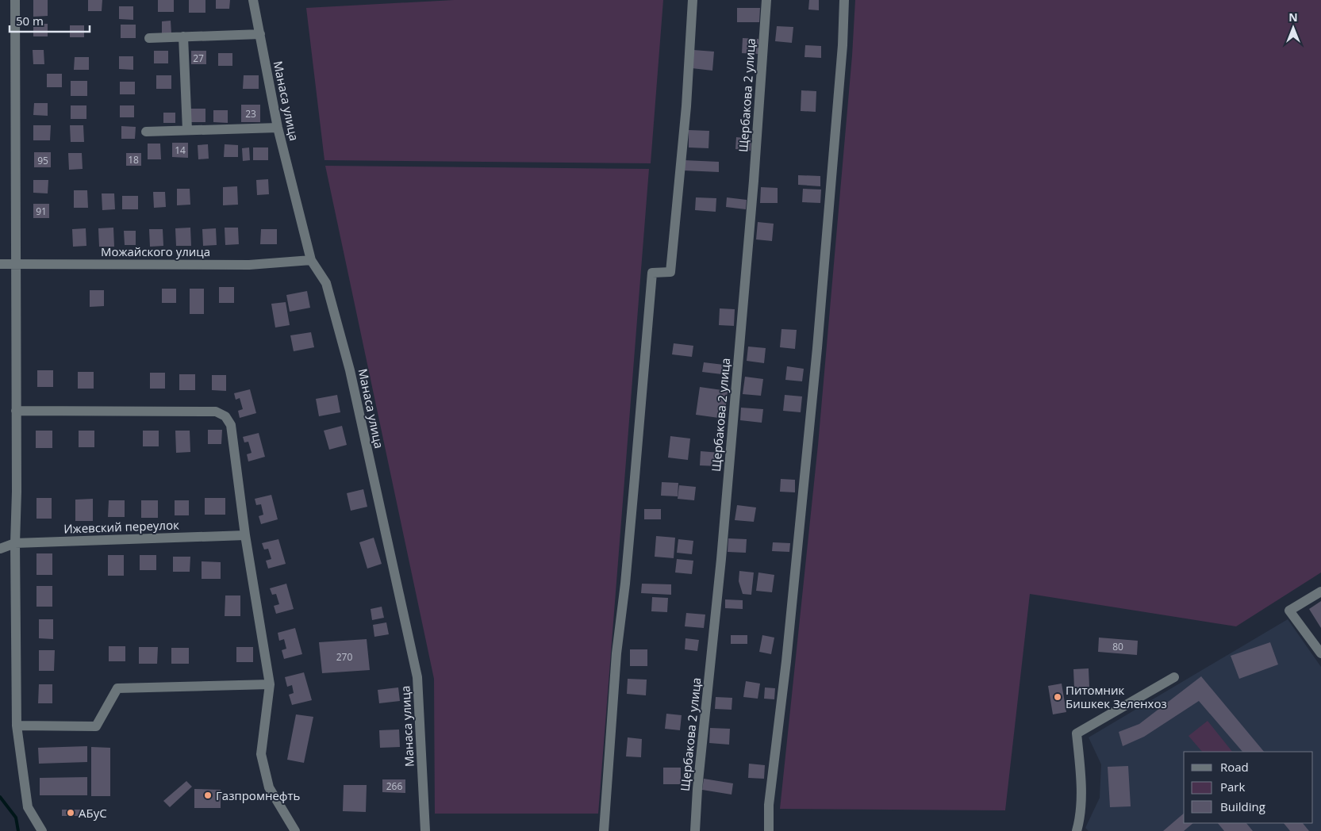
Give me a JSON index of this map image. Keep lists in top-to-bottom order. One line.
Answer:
{"streets":{"street":["Щербакова 2 улица","Манаса улица","Можайского улица","Ижевский переулок"]},"crossings":[["Манаса улица","Можайского улица"]],"places":["Питомник Бишкек Зеленхоз","Газпромнефть","АБуС"],"house_numbers":["27","23","14","18","95","91","80","270","266"],"legend":["Road","Park","Building"],"scale_bar":"50 m","north":"top"}
